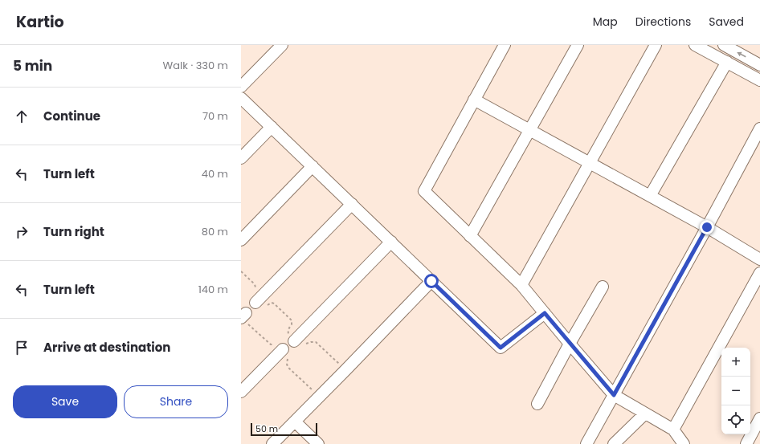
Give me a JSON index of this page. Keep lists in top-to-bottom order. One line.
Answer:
{"scale_bar":"50 m","page":{"header":"Kartio","nav":["Map","Directions","Saved"],"heading":["5 min","Walk · 330 m"],"list":[["Continue","70 m"],["Turn left","40 m"],["Turn right","80 m"],["Turn left","140 m"],"Arrive at destination"],"map_buttons":["+","−"],"buttons":["Save","Share"],"scale":"50 m"}}
